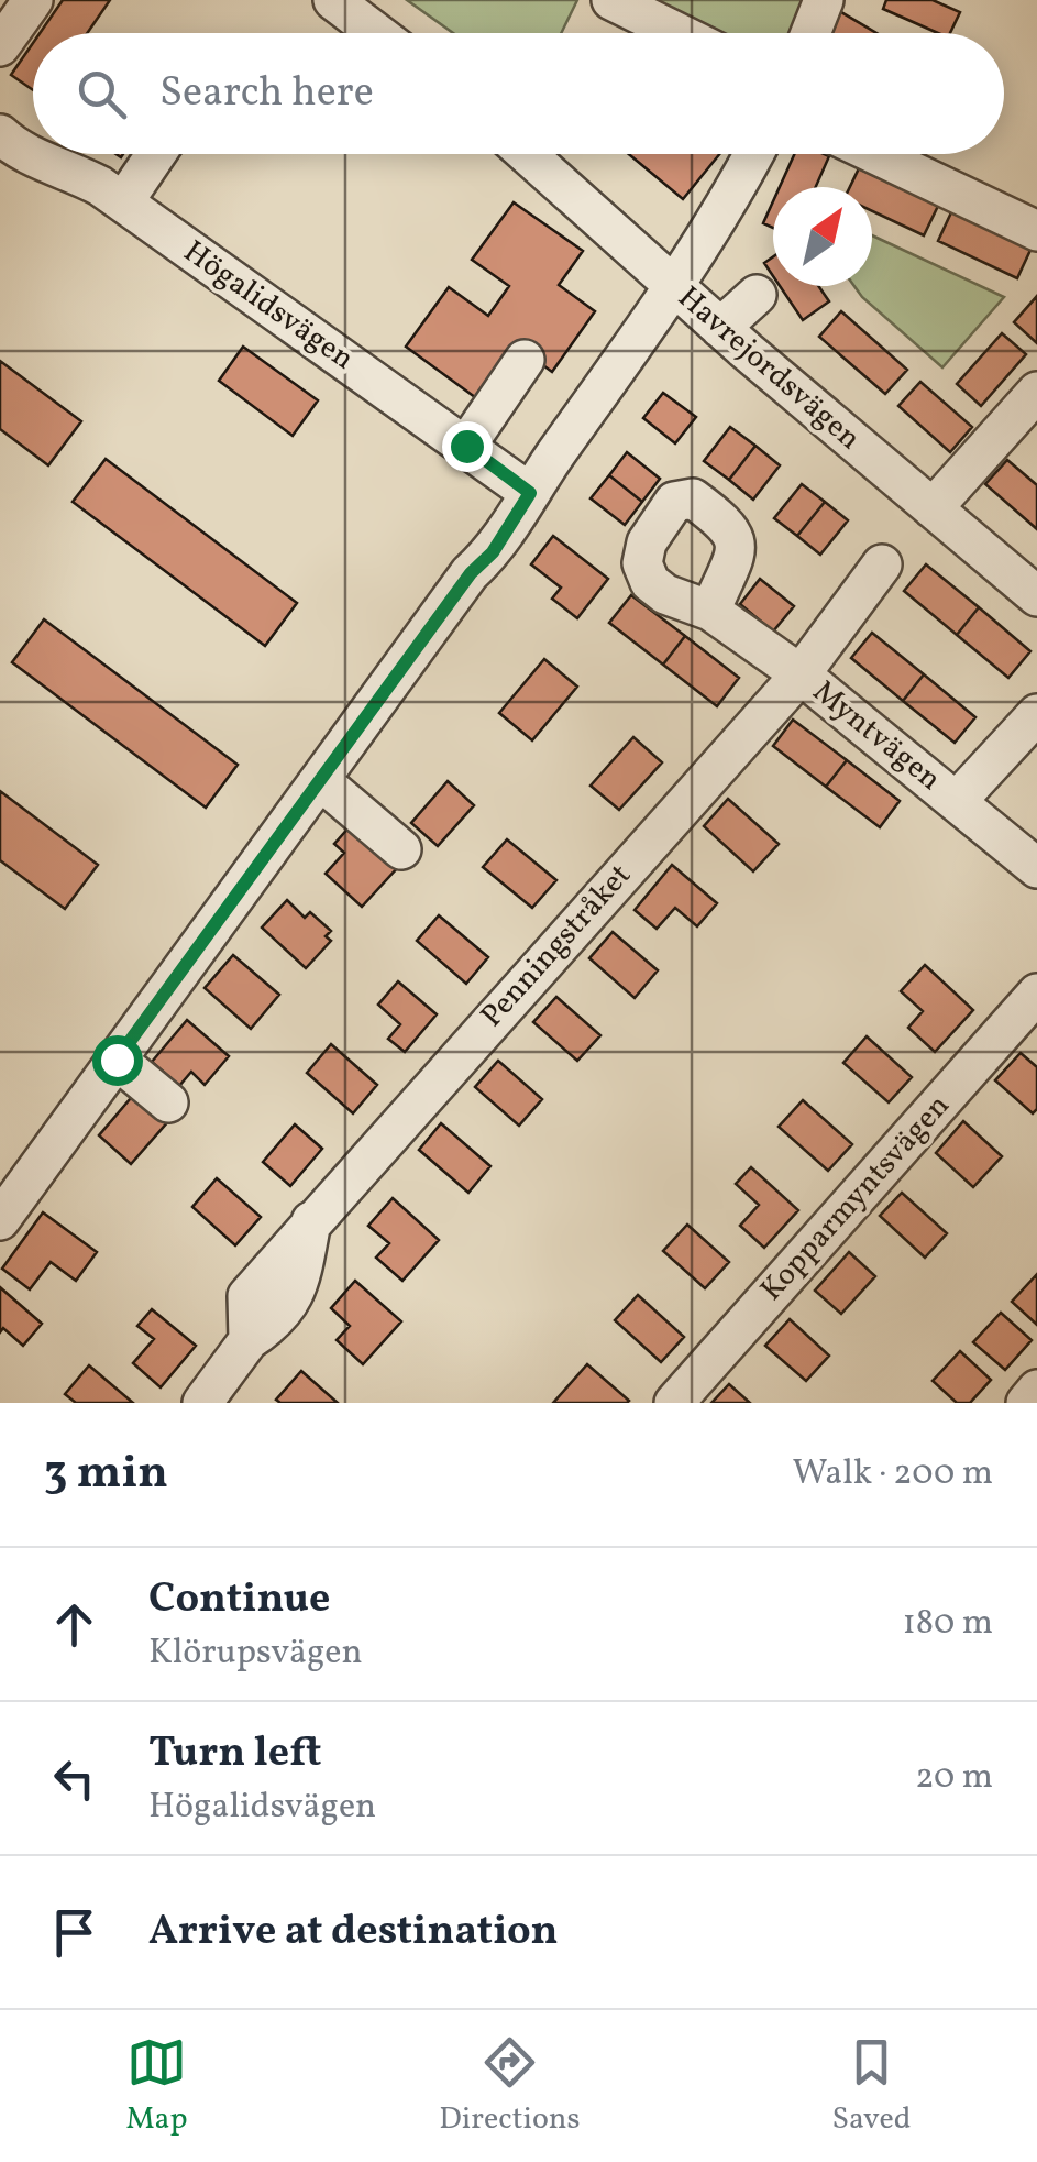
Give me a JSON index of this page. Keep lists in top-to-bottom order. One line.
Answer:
{"streets":{"street":["Högalidsvägen","Havrejordsvägen","Myntvägen","Penningstråket","Kopparmyntsvägen"]},"crossings":[["Myntvägen","Penningstråket"]],"north":"top right","page":{"search":"Search here","heading":["3 min","Walk · 200 m"],"list":[["Continue","Klörupsvägen","180 m"],["Turn left","Högalidsvägen","20 m"],"Arrive at destination"],"nav":["Map","Directions","Saved"]}}
